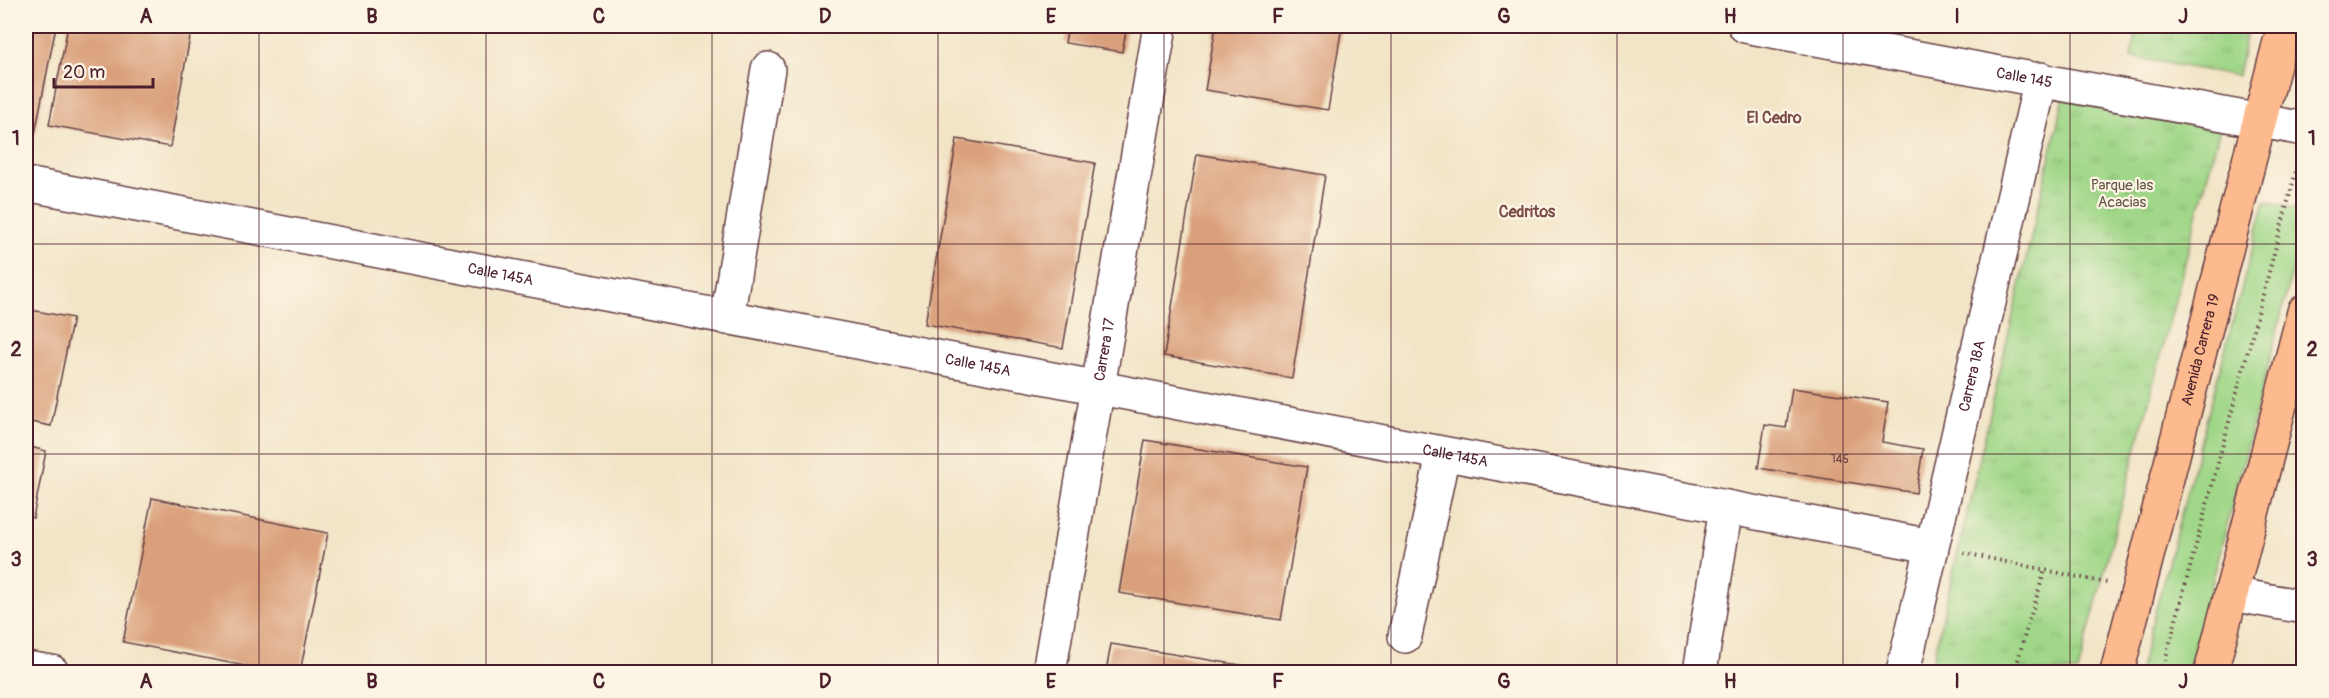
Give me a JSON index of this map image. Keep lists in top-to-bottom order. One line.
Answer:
{"streets":{"main road":["Avenida Carrera 19"],"street":["Calle 145","Calle 145A","Carrera 17","Carrera 18A"]},"crossings":[["Calle 145","Avenida Carrera 19"],["Calle 145","Carrera 18A"],["Calle 145A","Carrera 17"],["Calle 145A","Carrera 18A"]],"districts":["El Cedro","Cedritos"],"parks":["Parque las Acacias"],"house_numbers":["145"],"scale_bar":"20 m","grid":{"columns":["A","B","C","D","E","F","G","H","I","J"],"rows":["1","2","3"]}}
